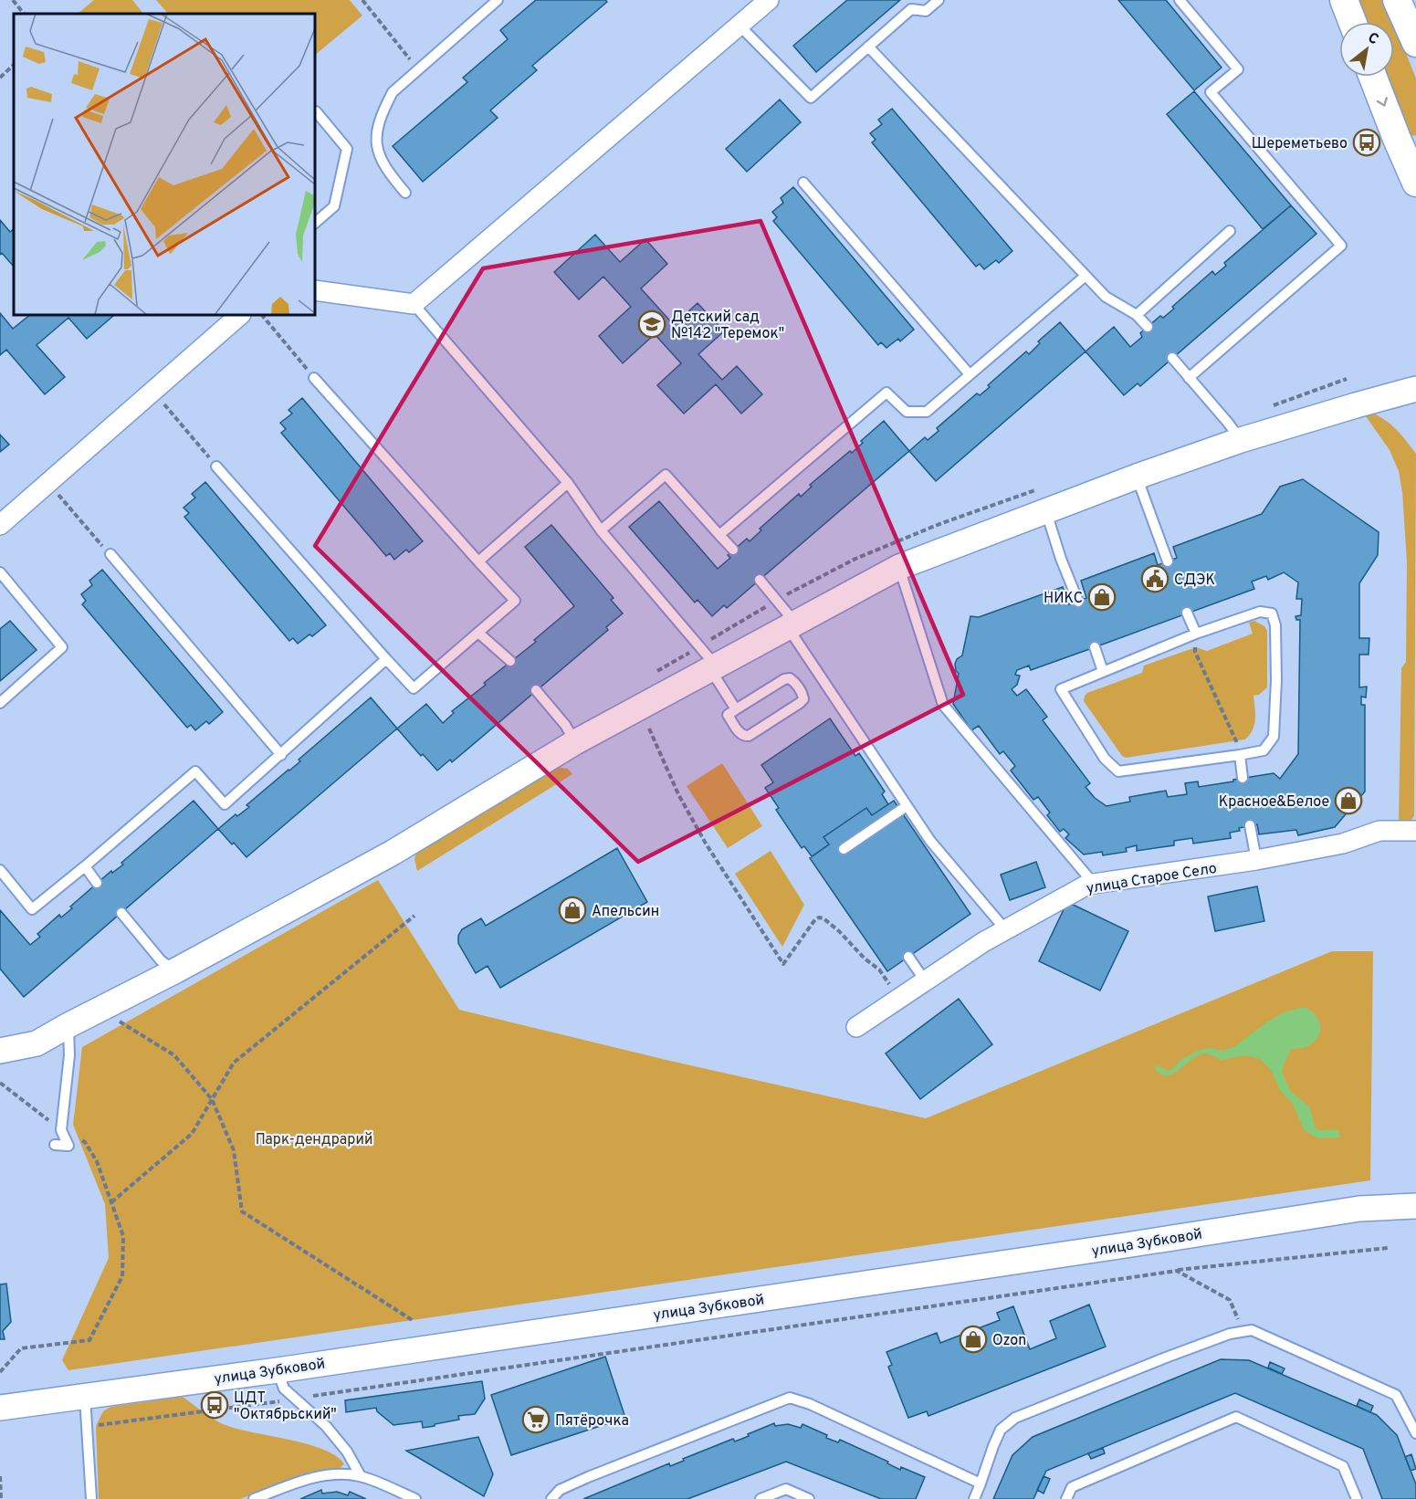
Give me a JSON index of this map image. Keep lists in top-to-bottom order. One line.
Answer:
{"streets":{"street":["улица Старое Село","улица Зубковой"]},"parks":["Парк-дендрарий"],"places":{"bus stop":["Шереметьево","ЦДТ \"Октябрьский\""],"school or university":["Детский сад №142 \"Теремок\""],"public building":["СДЭК"],"shop":["НИКС","Красное&Белое","Апельсин","Ozon"],"supermarket":["Пятёрочка"]},"north":"top right"}
